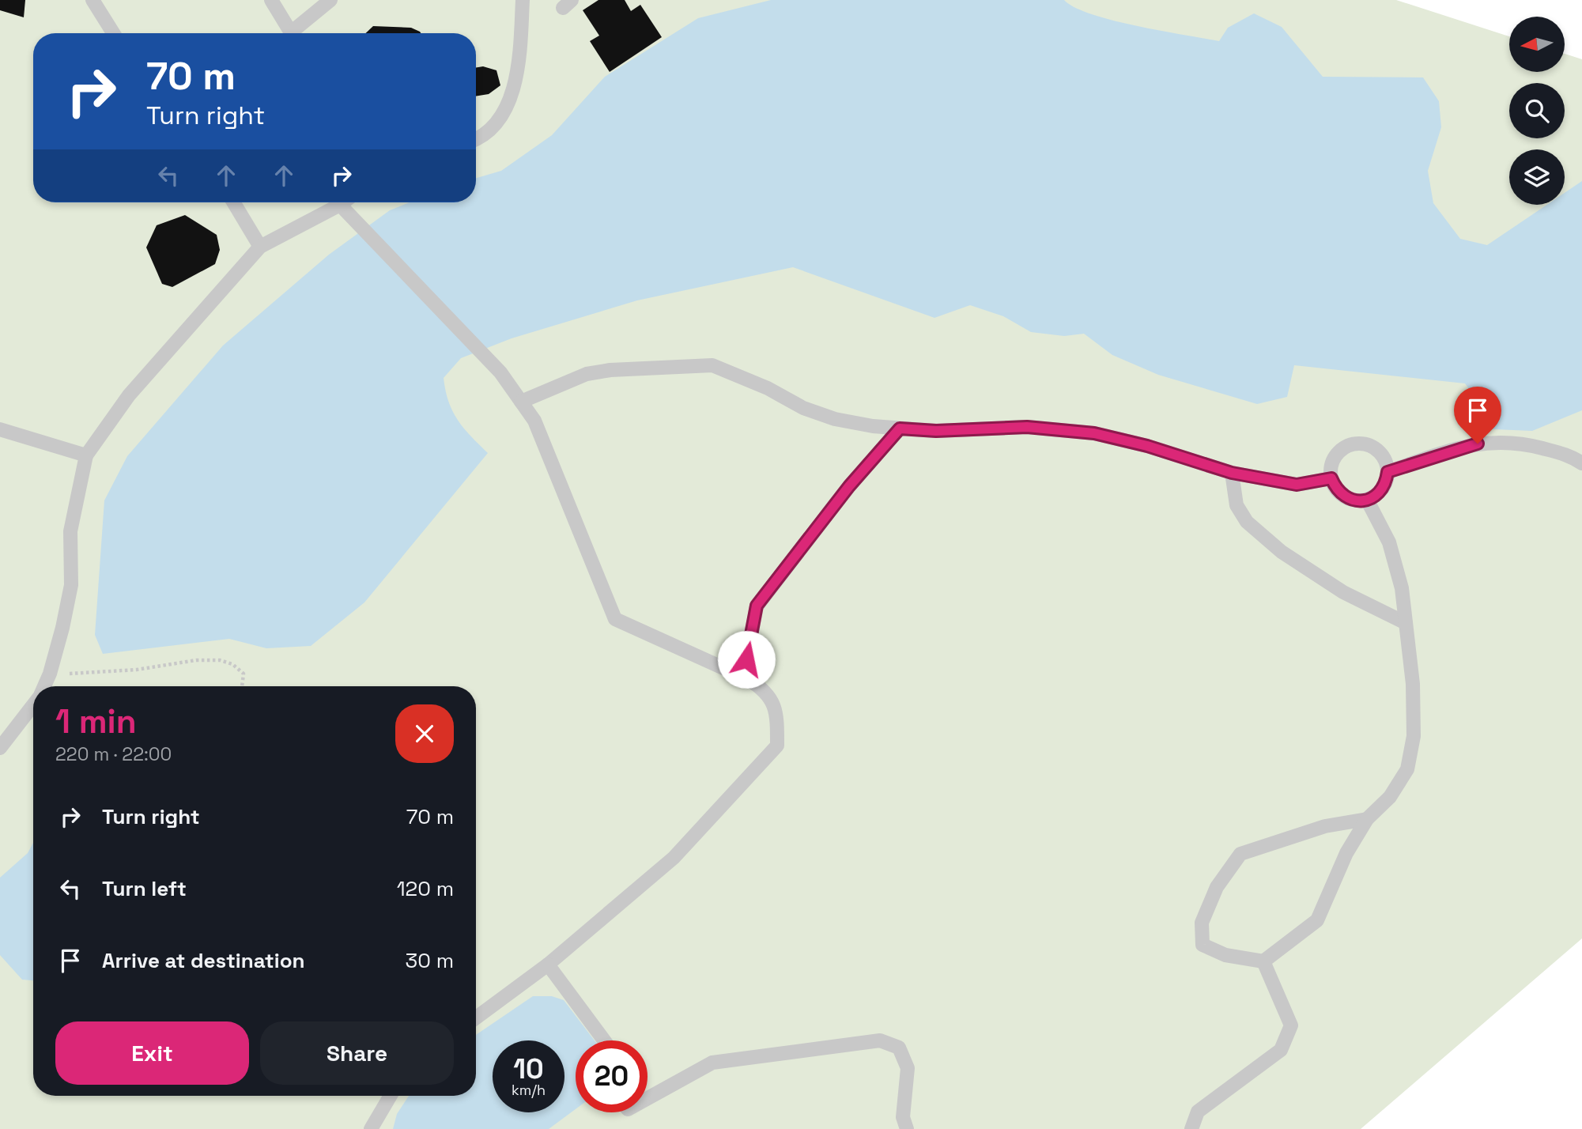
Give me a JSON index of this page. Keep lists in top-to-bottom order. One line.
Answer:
{"north":"left","page":{"turn":["70 m","Turn right"],"heading":["1 min","220 m · 22:00"],"list":[{"name":"Turn right","value":"70 m"},{"name":"Turn left","value":"120 m"},{"name":"Arrive at destination","value":"30 m"}],"buttons":["Exit","Share"],"speed":"10 km/h","limit":"20"}}
